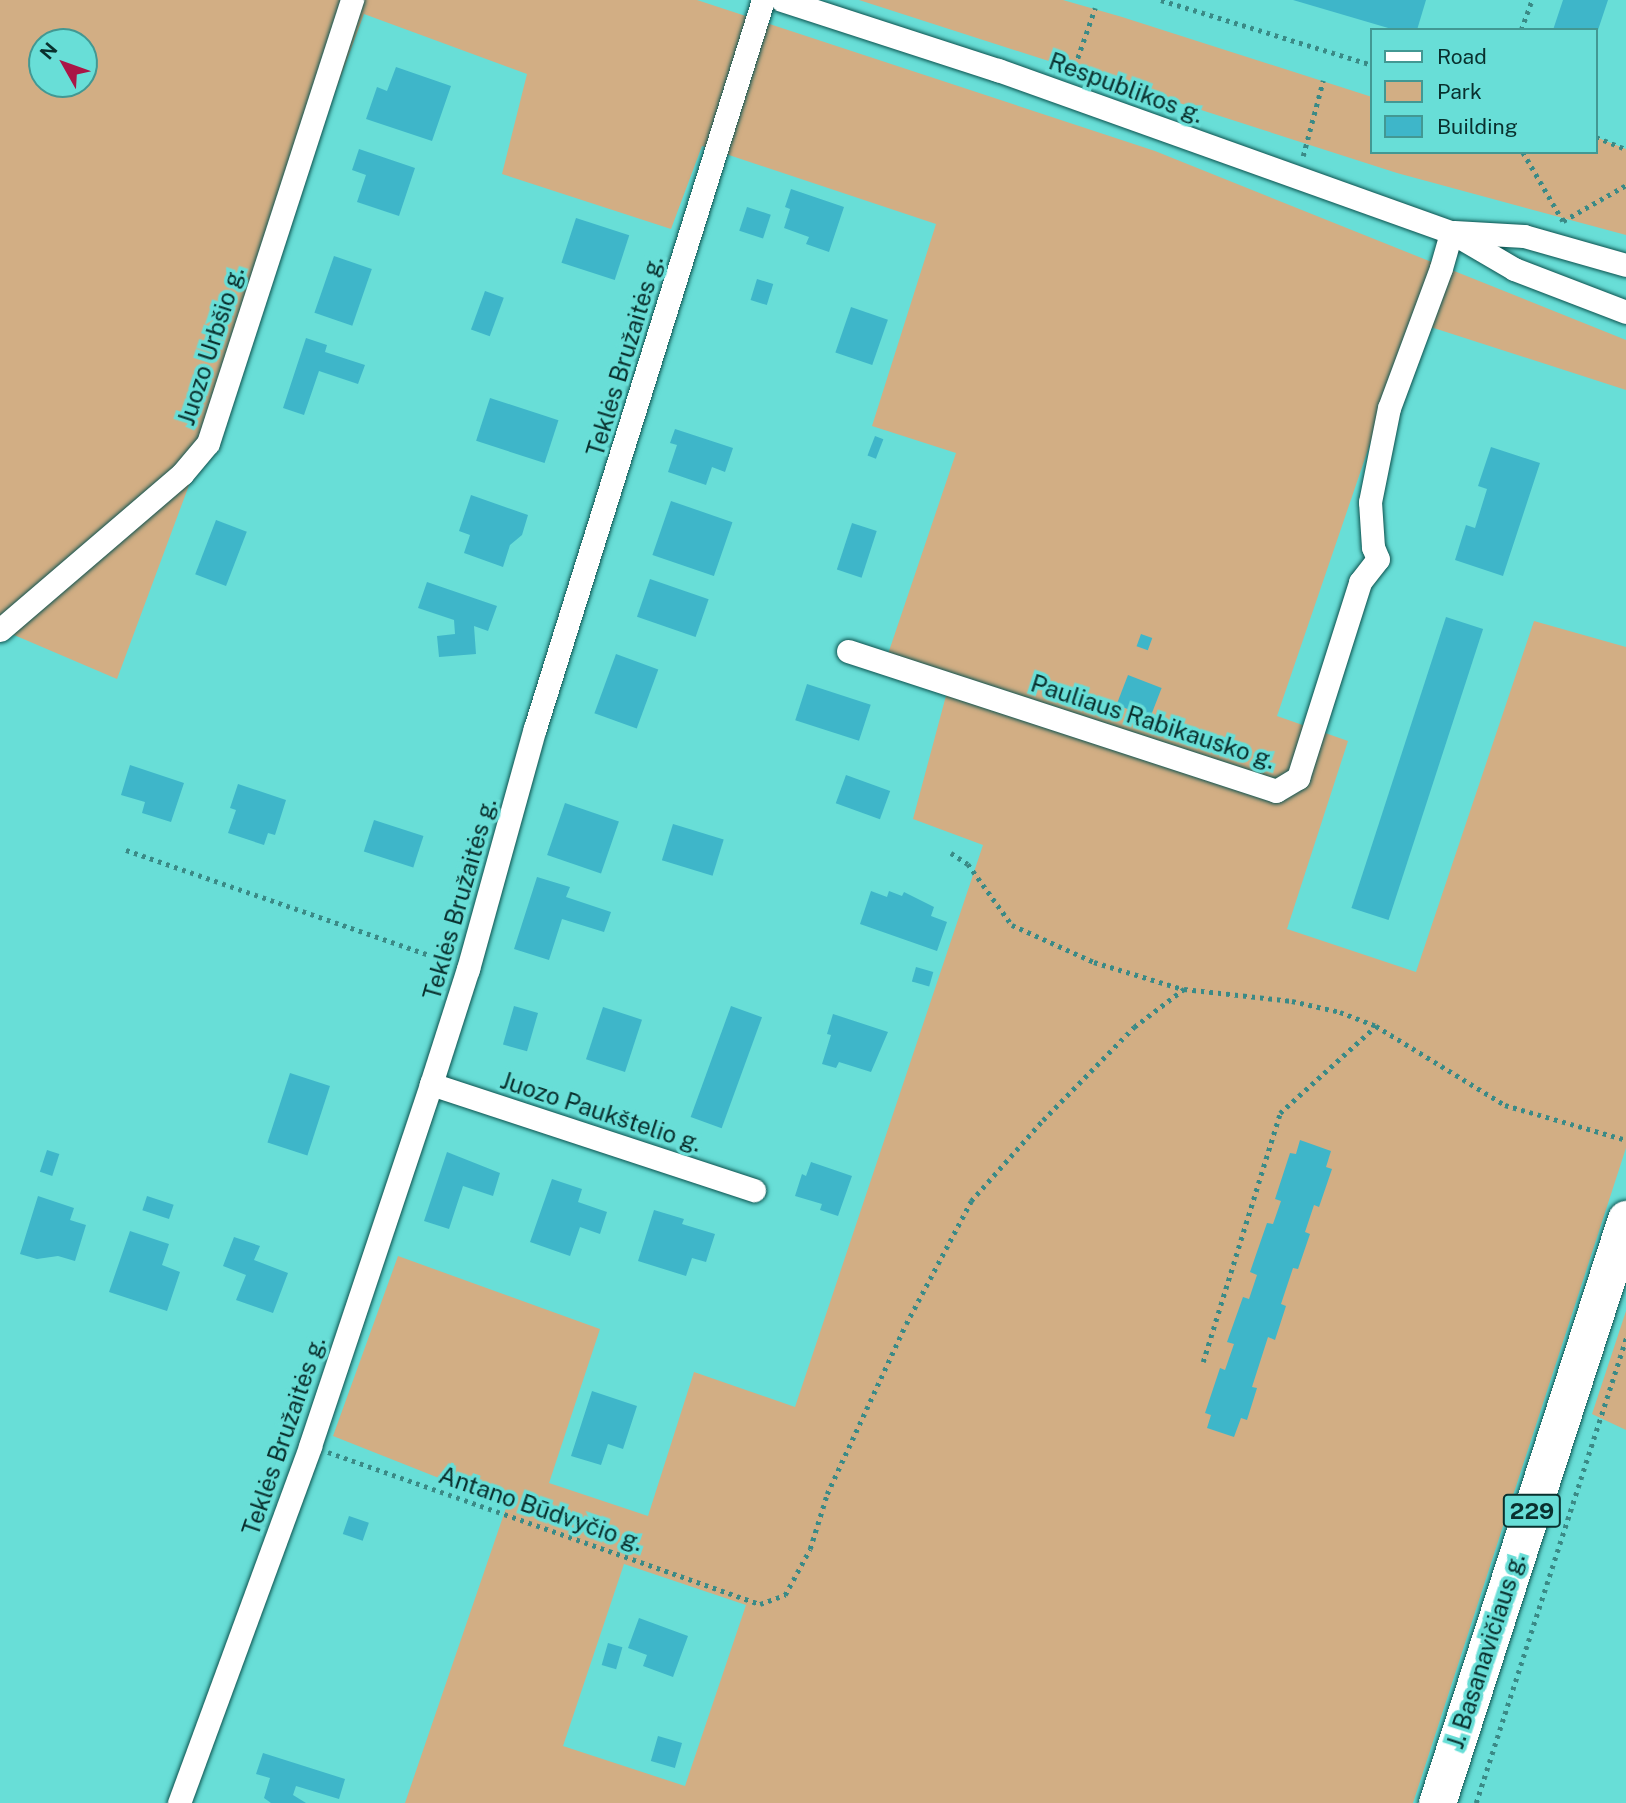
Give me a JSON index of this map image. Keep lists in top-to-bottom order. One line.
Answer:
{"streets":{"main road":["229","J. Basanavičiaus g."],"street":["Respublikos g.","Juozo Urbšio g.","Teklės Bružaitės g.","Pauliaus Rabikausko g.","Juozo Paukštelio g."],"path":["Antano Būdvyčio g."]},"crossings":[["Respublikos g.","Pauliaus Rabikausko g."],["Teklės Bružaitės g.","Juozo Paukštelio g."],["Teklės Bružaitės g.","Antano Būdvyčio g."]],"legend":["Road","Park","Building"],"north":"top left"}
